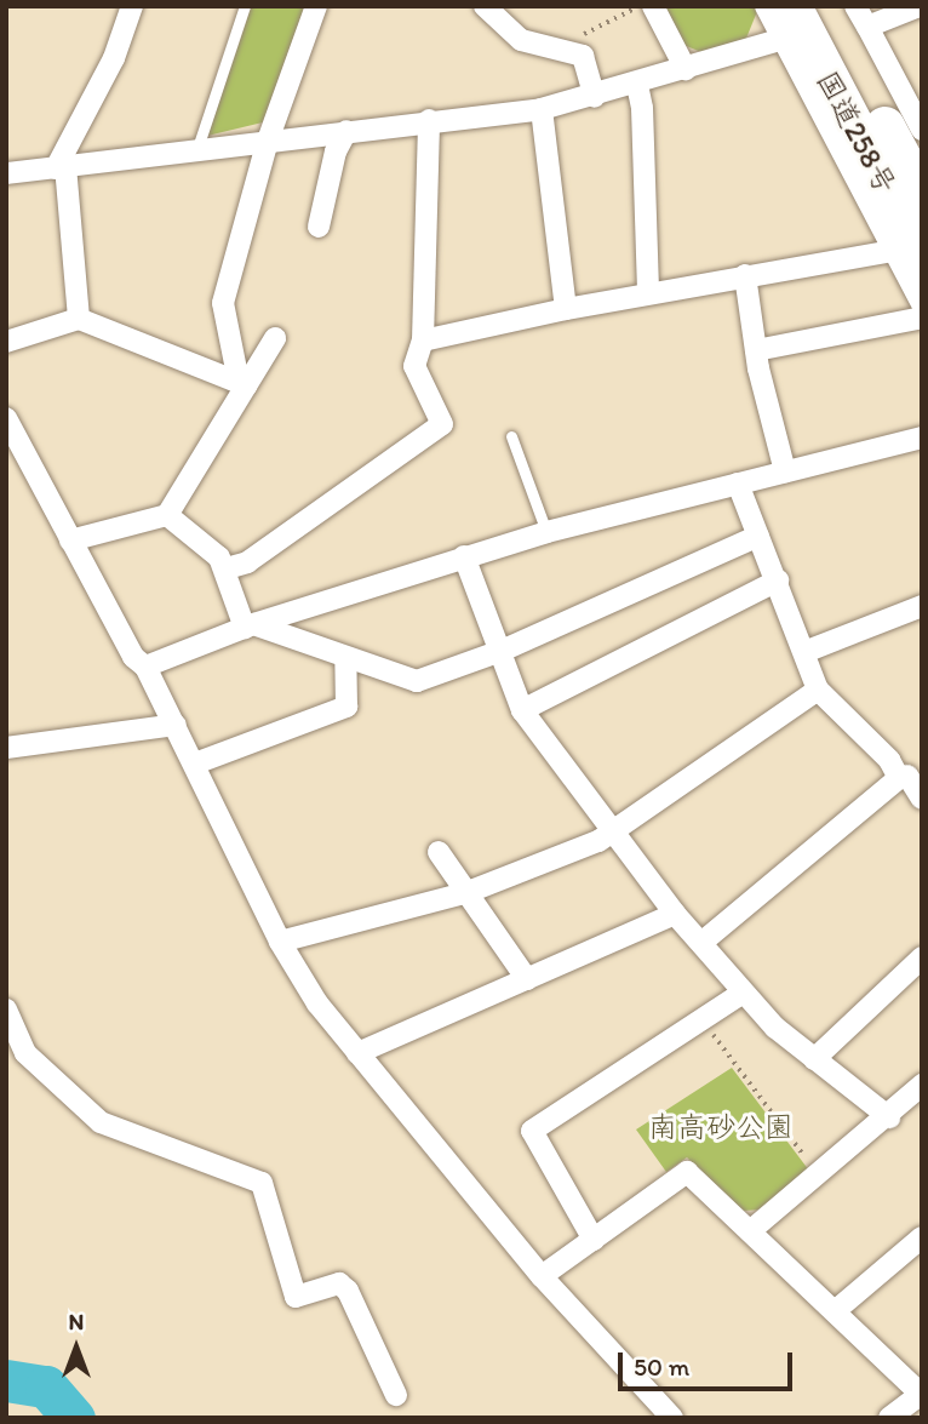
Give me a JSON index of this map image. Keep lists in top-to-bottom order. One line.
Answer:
{"streets":{"highway":["国道258号"]},"parks":["南高砂公園"],"scale_bar":"50 m","north":"top"}
